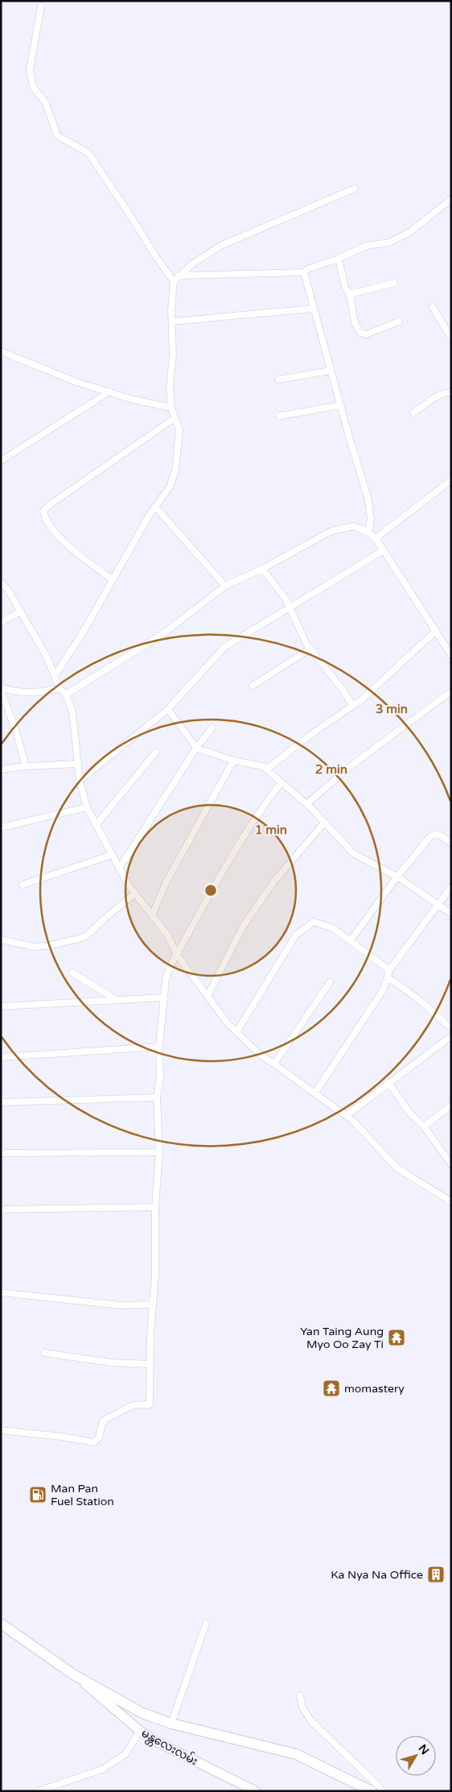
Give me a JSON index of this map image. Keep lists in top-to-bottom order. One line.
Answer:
{"streets":{"main road":["မန္တလေးလမ်း"]},"places":{"temple":["Yan Taing Aung Myo Oo Zay Ti","momastery"],"fuel station":["Man Pan Fuel Station"],"building":["Ka Nya Na Office"]},"north":"top right","rings":["3 min","2 min","1 min"]}
